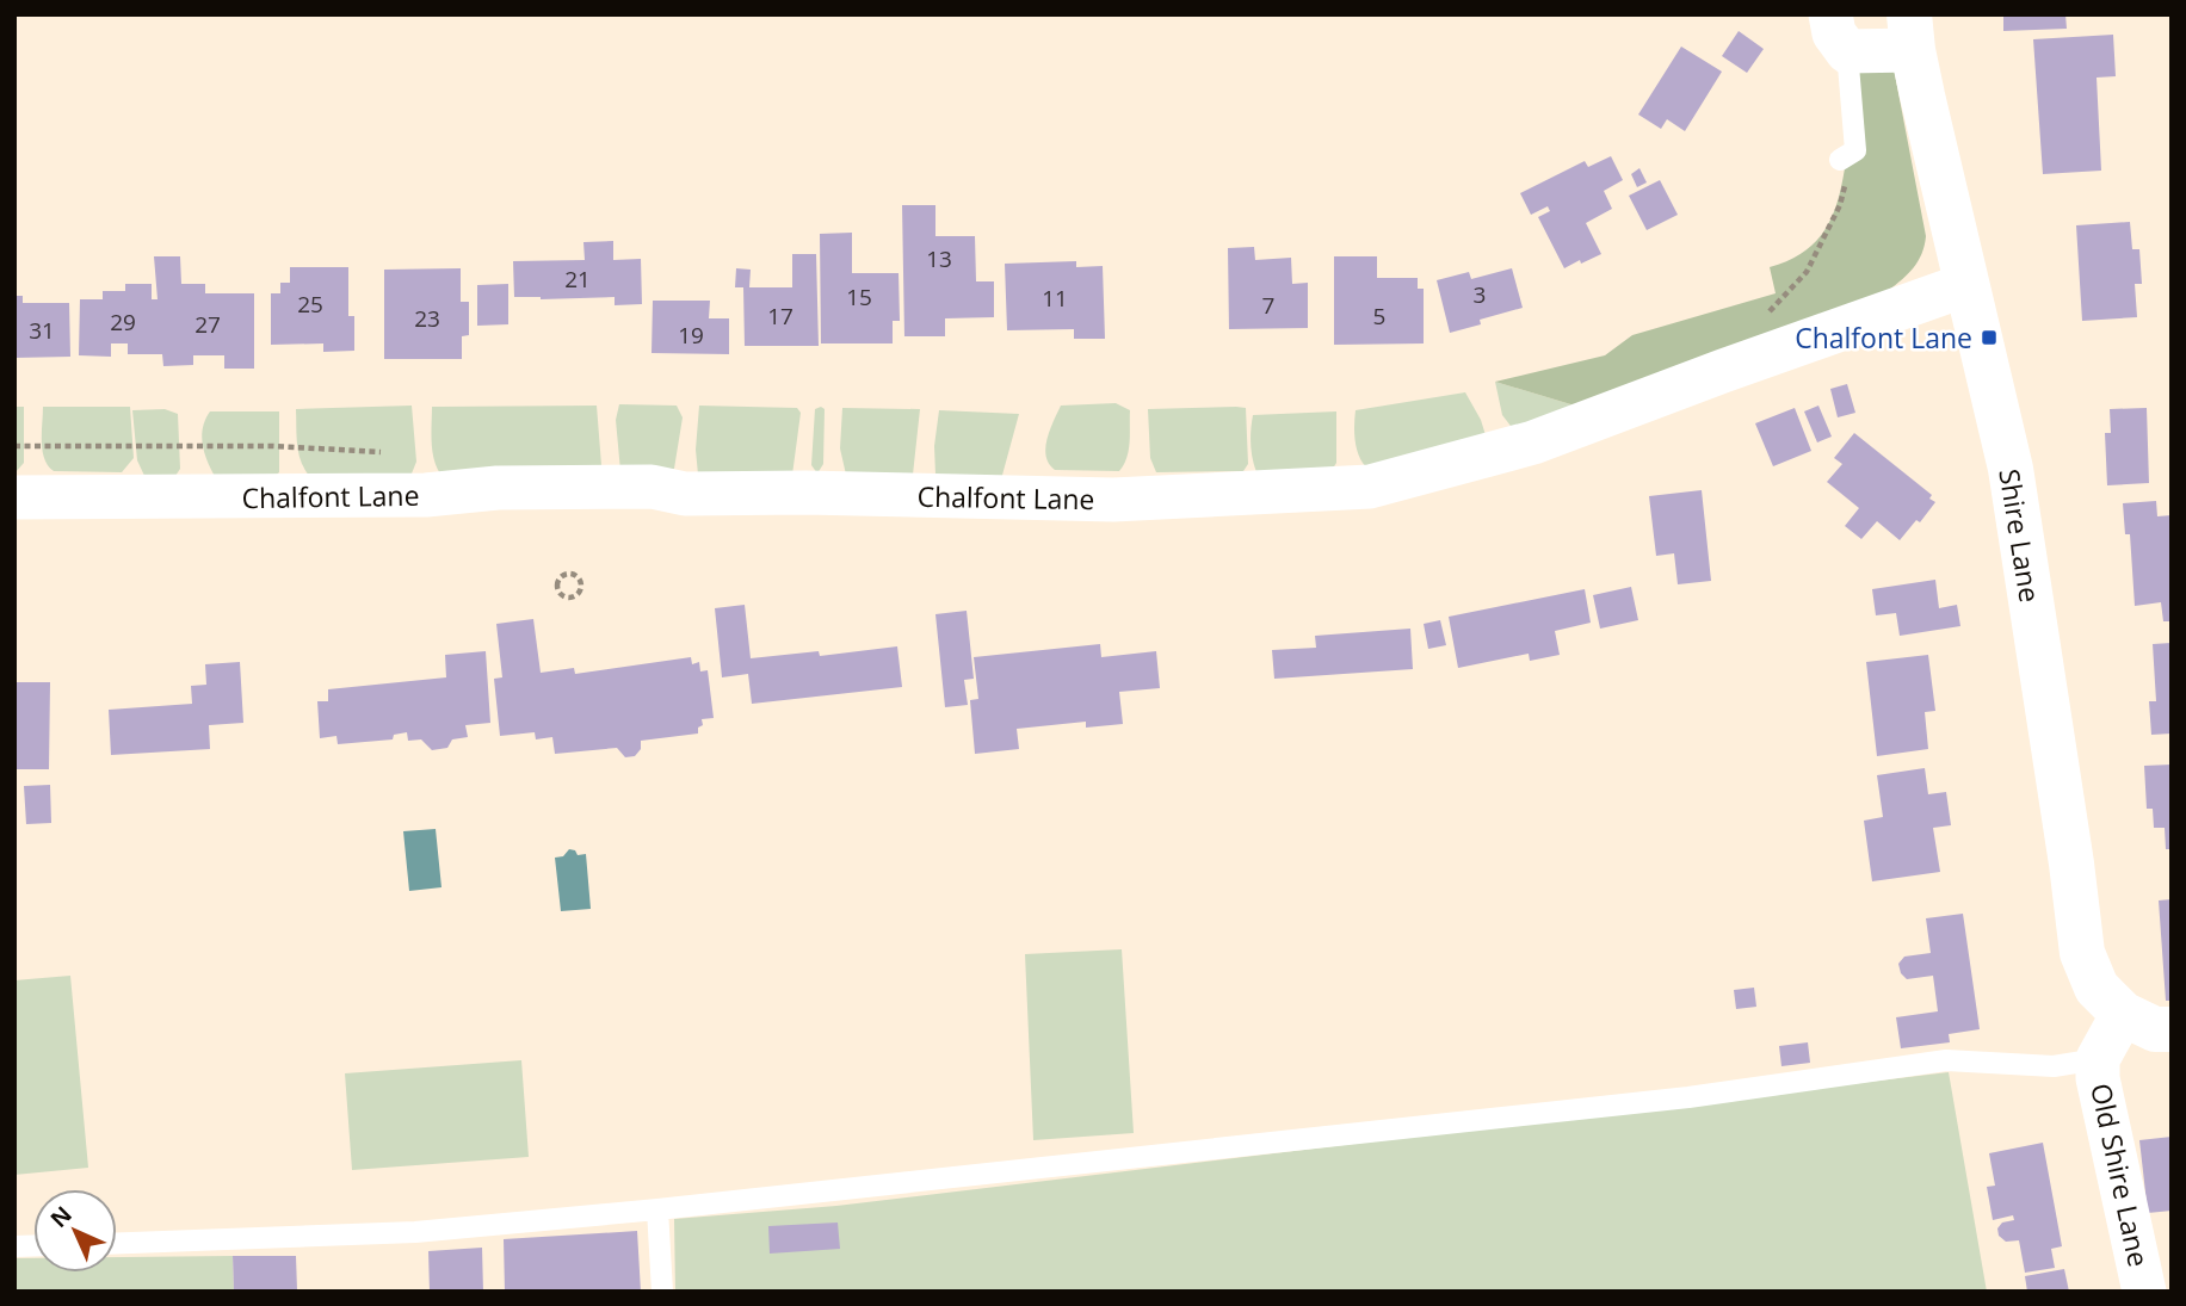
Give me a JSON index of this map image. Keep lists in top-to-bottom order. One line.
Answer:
{"streets":{"street":["Chalfont Lane","Shire Lane","Old Shire Lane"]},"crossings":[["Chalfont Lane","Shire Lane"],["Shire Lane","Old Shire Lane"]],"places":{"transit":["Chalfont Lane"]},"house_numbers":["13","21","3","15","11","25","7","17","5","23","29","27","31","19"],"north":"top left"}
